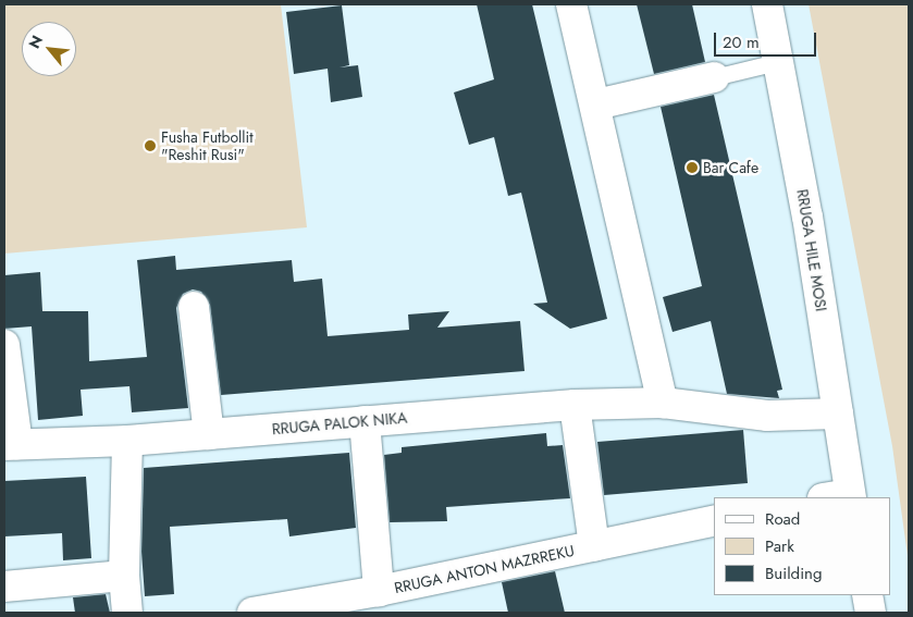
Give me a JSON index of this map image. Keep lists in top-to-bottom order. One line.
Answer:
{"streets":{"street":["RRUGA HILE MOSI","RRUGA PALOK NIKA","RRUGA ANTON MAZRREKU"]},"crossings":[["RRUGA HILE MOSI","RRUGA PALOK NIKA"]],"places":["Fusha Futbollit \"Reshit Rusi\"","Bar Cafe"],"legend":["Road","Park","Building"],"scale_bar":"20 m","north":"top left"}
